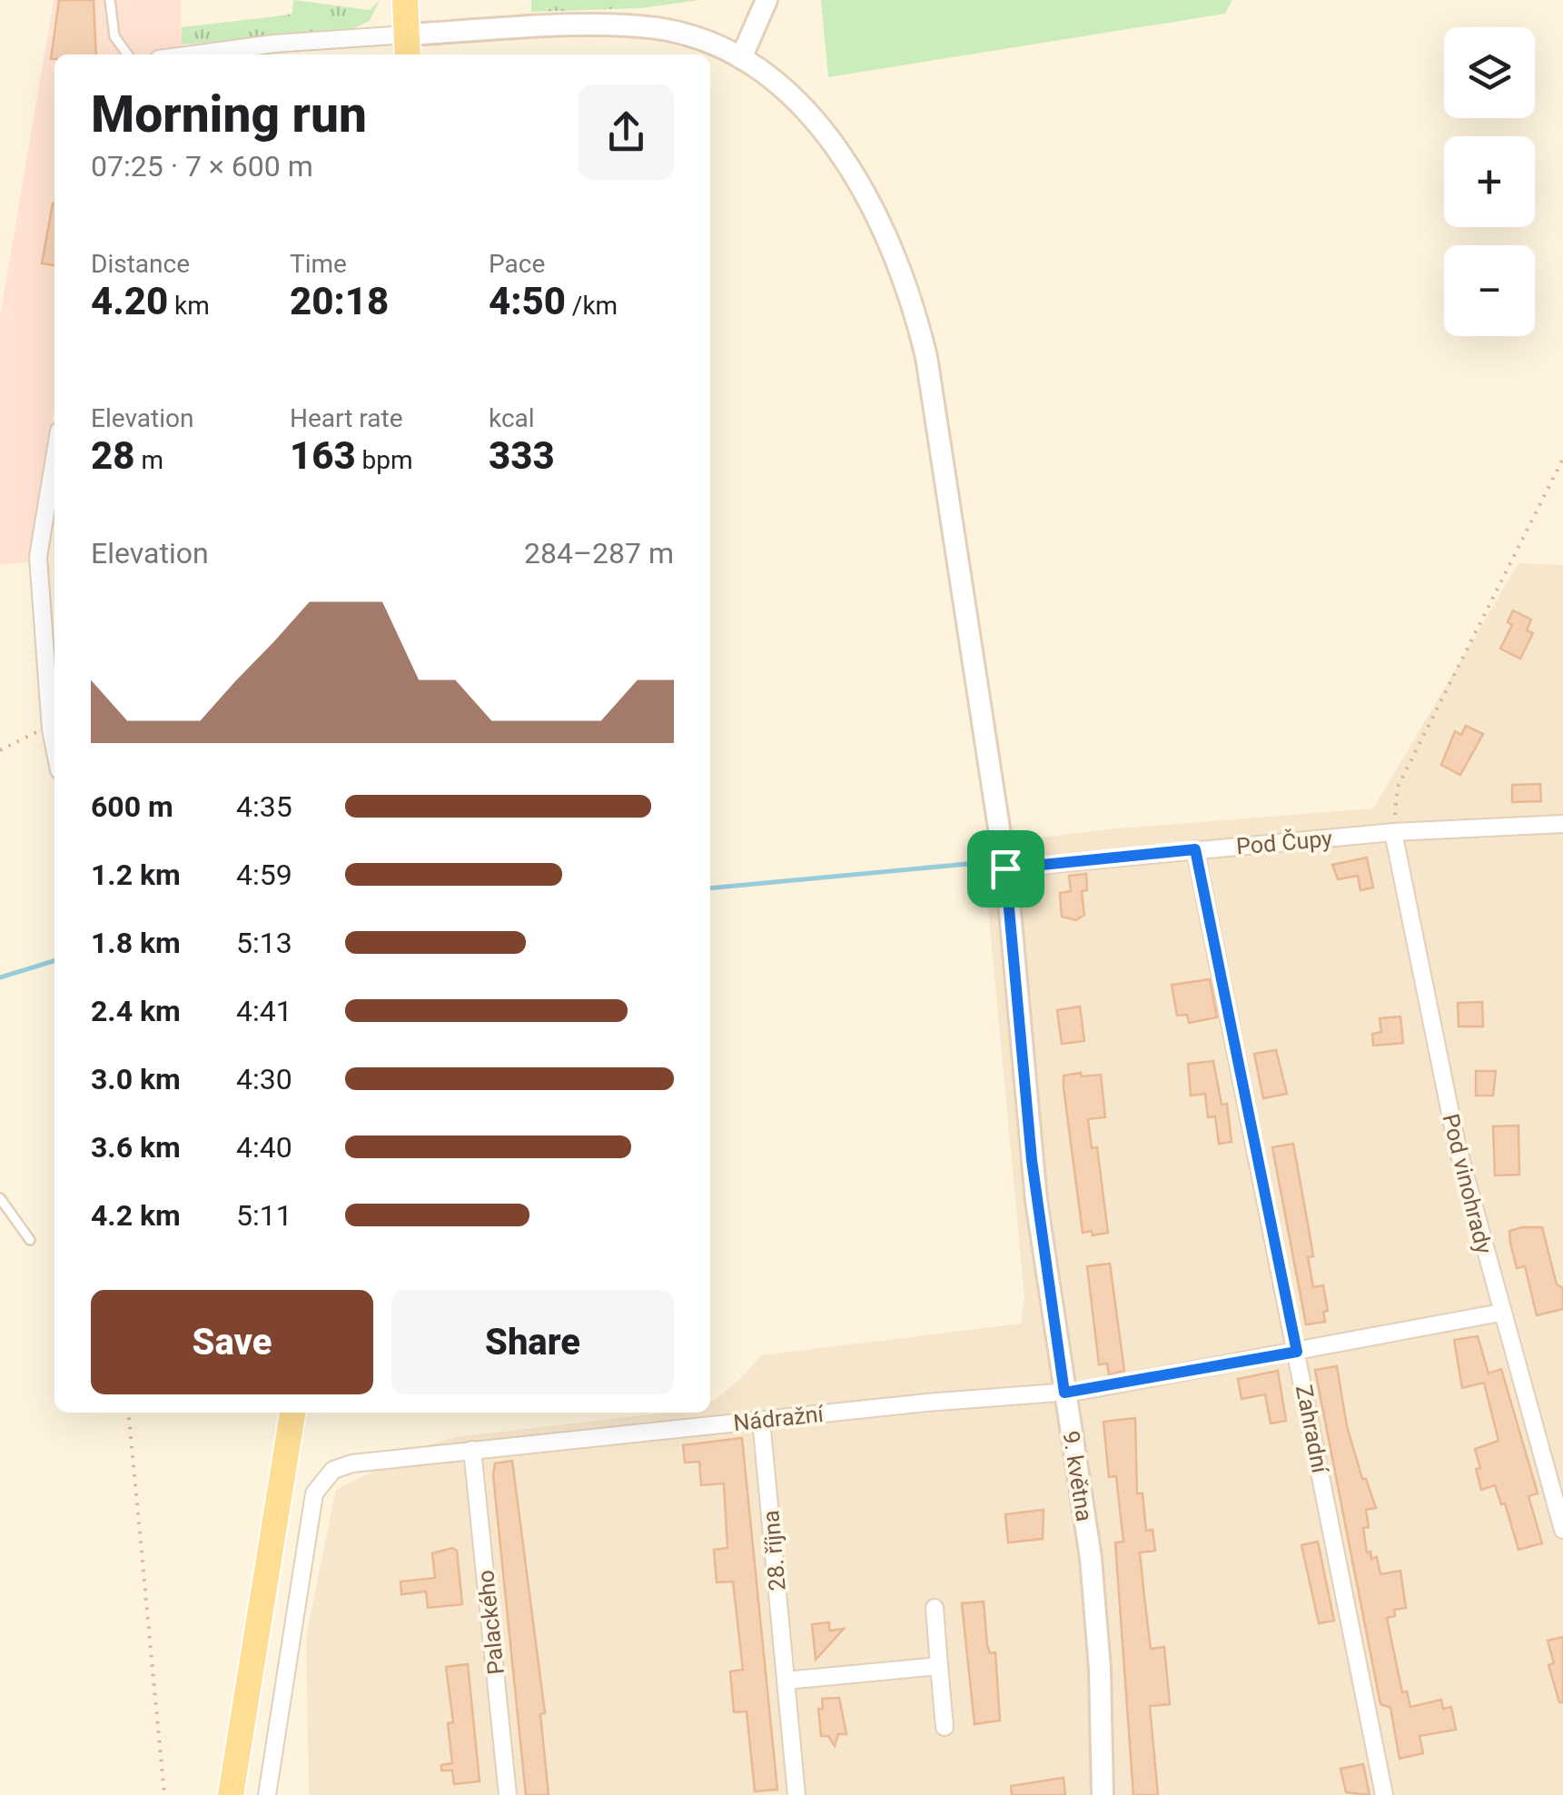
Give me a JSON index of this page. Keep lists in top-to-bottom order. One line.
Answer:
{"streets":{"street":["Pod Čupy","Pod vinohrady","Nádražní","Zahradní","9. května","28. října","Palackého"]},"crossings":[["Pod Čupy","Pod vinohrady"],["Pod Čupy","Zahradní"],["Pod Čupy","9. května"],["Pod vinohrady","Nádražní"],["Nádražní","Zahradní"],["Nádražní","9. května"],["Nádražní","28. října"],["Nádražní","Palackého"]],"page":{"map_buttons":["+","−"],"heading":["Morning run","07:25 · 7 × 600 m"],"stats":[["Distance","4.20 km"],["Time","20:18"],["Pace","4:50 /km"],["Elevation","28 m"],["Heart rate","163 bpm"],["kcal","333"]],"chart":["Elevation","284–287 m"],"list":[{"name":"600 m","note":"4:35"},{"name":"1.2 km","note":"4:59"},{"name":"1.8 km","note":"5:13"},{"name":"2.4 km","note":"4:41"},{"name":"3.0 km","note":"4:30"},{"name":"3.6 km","note":"4:40"},{"name":"4.2 km","note":"5:11"}],"buttons":["Save","Share"]}}
